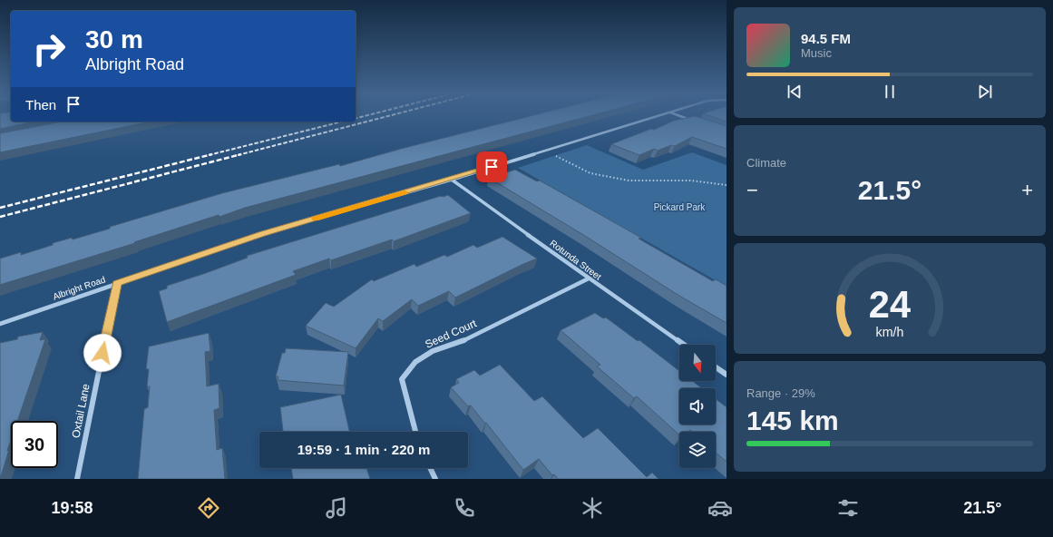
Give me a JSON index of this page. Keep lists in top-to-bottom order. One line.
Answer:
{"streets":{"street":["Rotunda Street","Albright Road","Seed Court","Oxtail Lane"]},"crossings":[["Rotunda Street","Albright Road"],["Rotunda Street","Seed Court"],["Albright Road","Oxtail Lane"]],"parks":["Pickard Park"],"north":"bottom","page":{"turn":["30 m","Albright Road"],"song":["94.5 FM","Music"],"then":"Then","tile":["Climate",["Range · 29%","145 km"]],"heat":["−","21.5°","+"],"limit":"30","trip":"19:59 · 1 min · 220 m","tabs":["19:58","21.5°"],"gauge":["24","km/h"]}}
